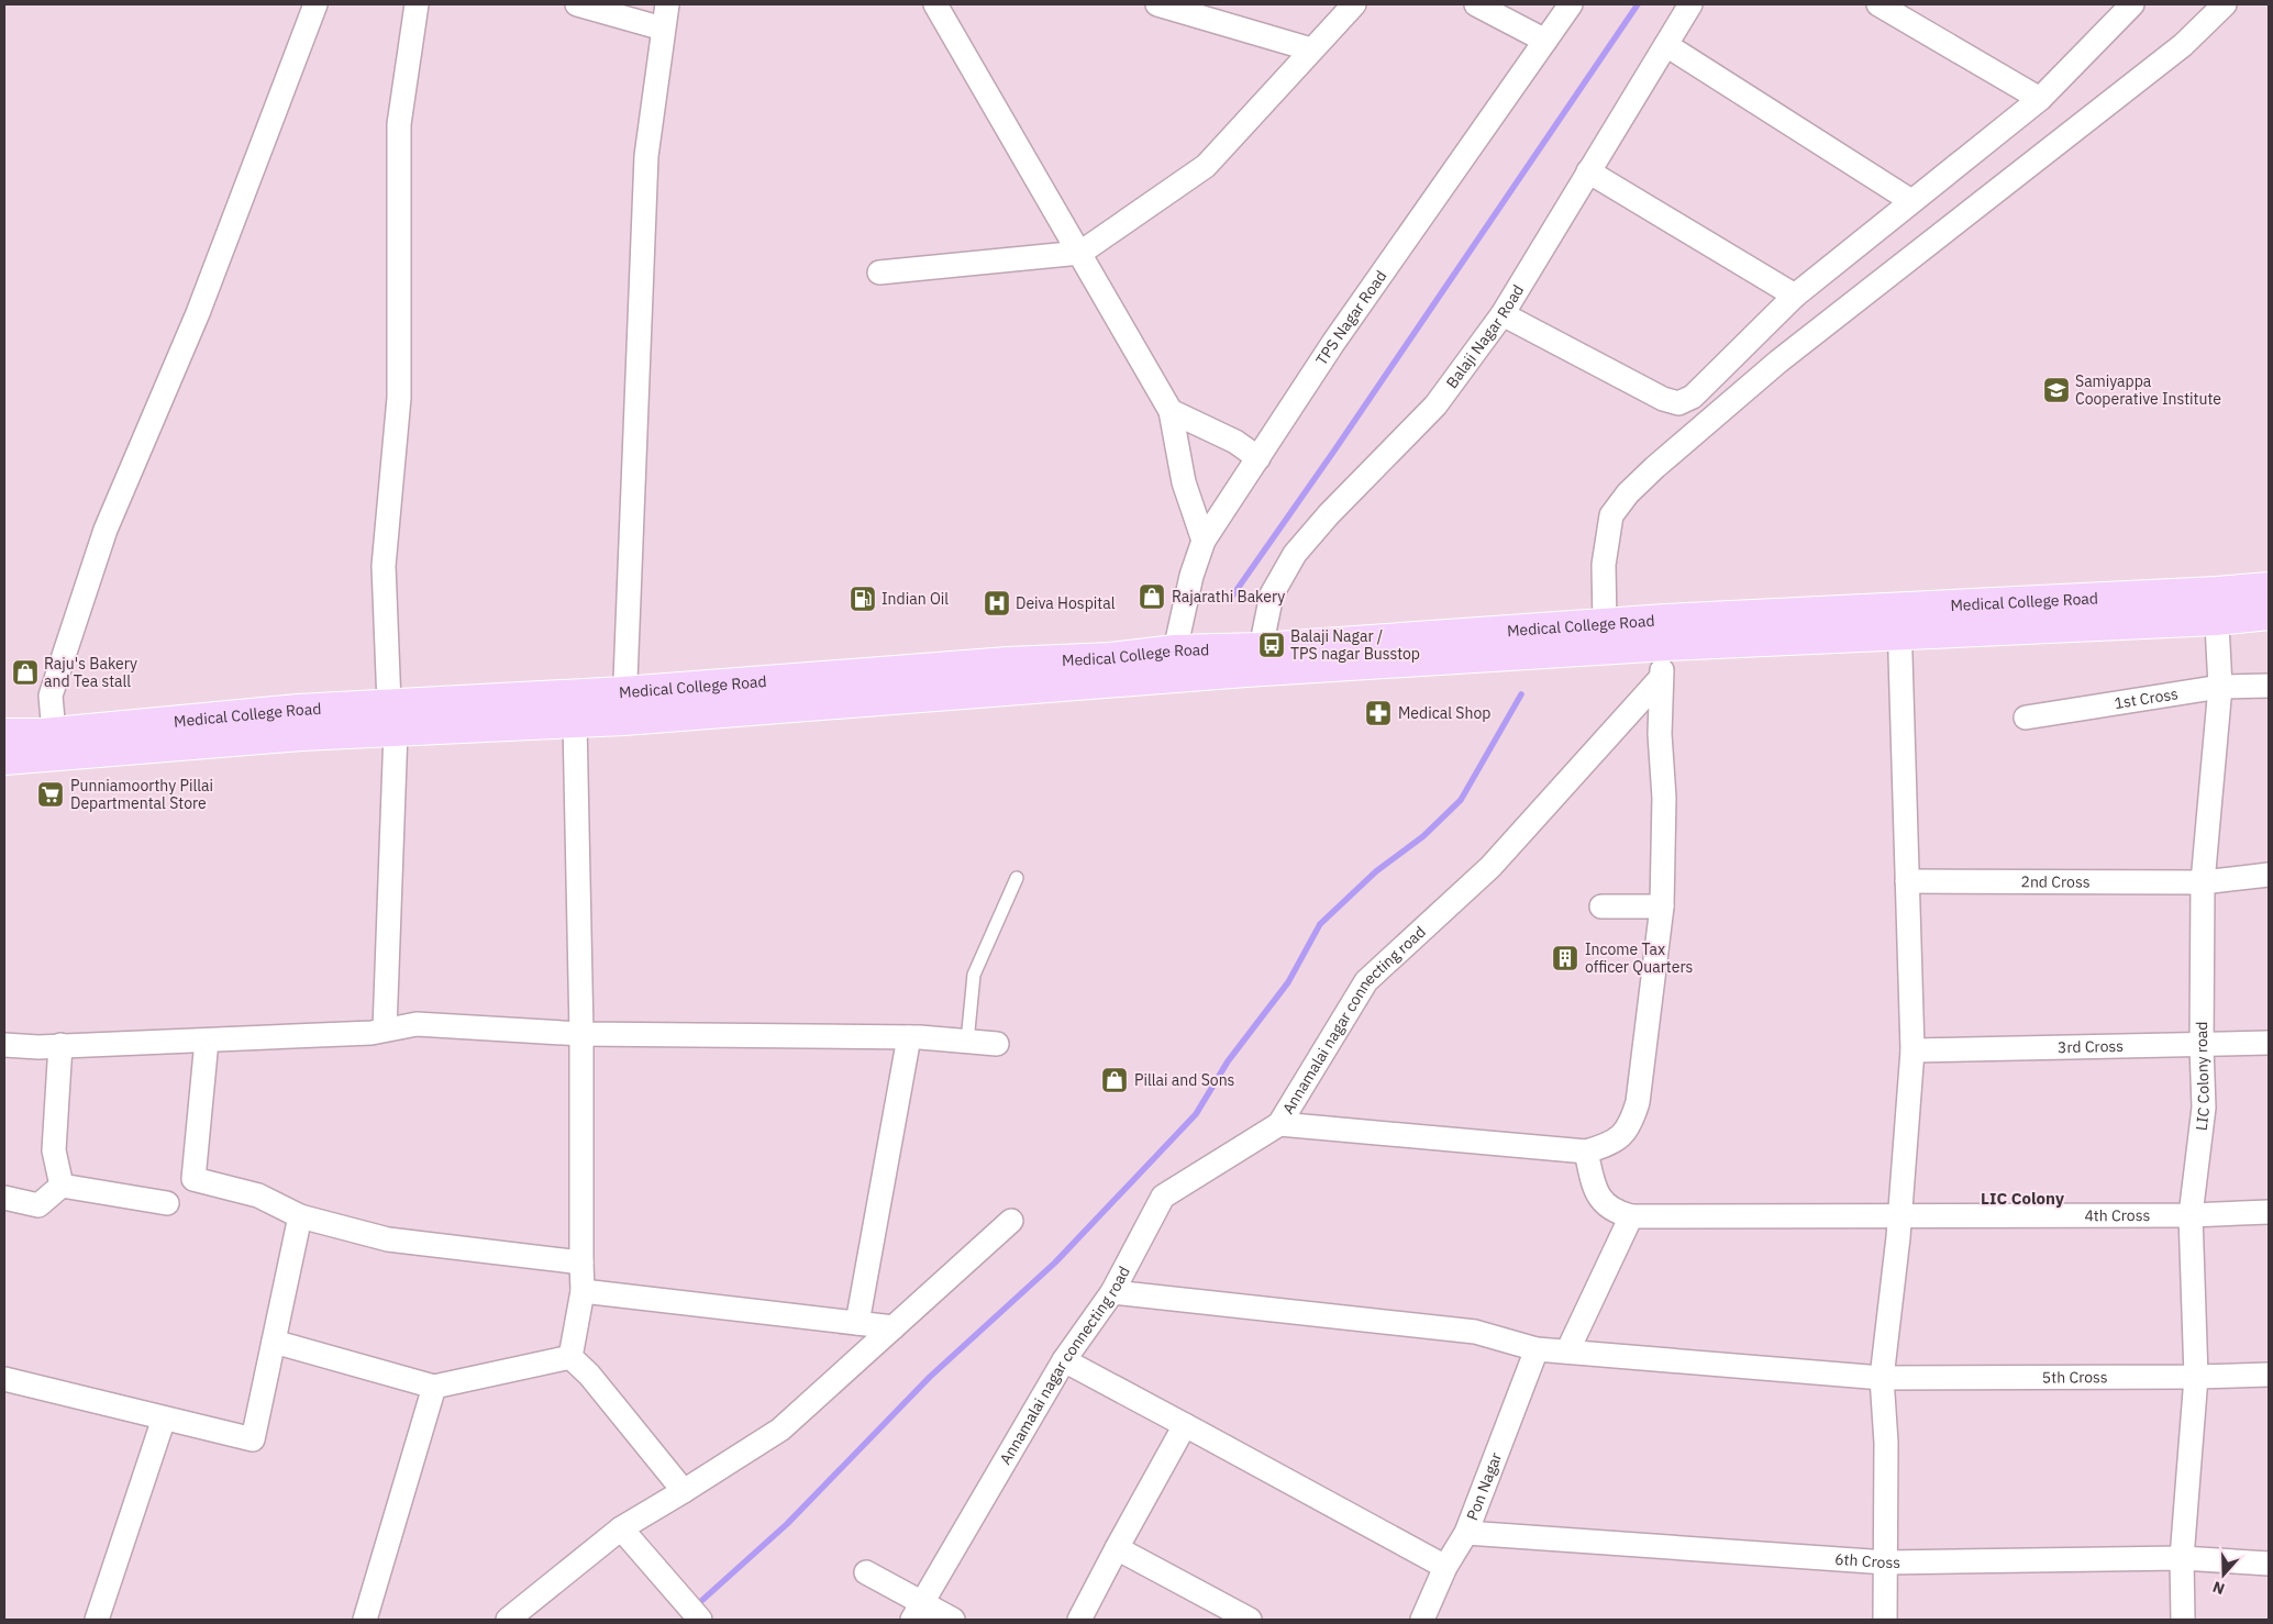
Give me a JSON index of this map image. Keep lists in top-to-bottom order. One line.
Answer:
{"streets":{"main road":["Medical College Road"],"street":["TPS Nagar Road","Balaji Nagar Road","1st Cross","2nd Cross","Annamalai nagar connecting road","3rd Cross","LIC Colony road","4th Cross","5th Cross","Pon Nagar","6th Cross"]},"crossings":[["TPS Nagar Road","Medical College Road"],["Balaji Nagar Road","Medical College Road"],["Medical College Road","LIC Colony road"],["1st Cross","LIC Colony road"],["2nd Cross","LIC Colony road"],["Annamalai nagar connecting road","5th Cross"],["3rd Cross","LIC Colony road"],["LIC Colony road","4th Cross"],["LIC Colony road","5th Cross"],["LIC Colony road","6th Cross"],["5th Cross","Pon Nagar"],["Pon Nagar","6th Cross"]],"districts":["LIC Colony"],"places":{"school or university":["Samiyappa Cooperative Institute"],"shop":["Rajarathi Bakery","Raju's Bakery and Tea stall","Pillai and Sons"],"fuel station":["Indian Oil"],"hospital":["Deiva Hospital"],"bus stop":["Balaji Nagar / TPS nagar Busstop"],"pharmacy":["Medical Shop"],"supermarket":["Punniamoorthy Pillai Departmental Store"],"building":["Income Tax officer Quarters"]},"north":"bottom"}
